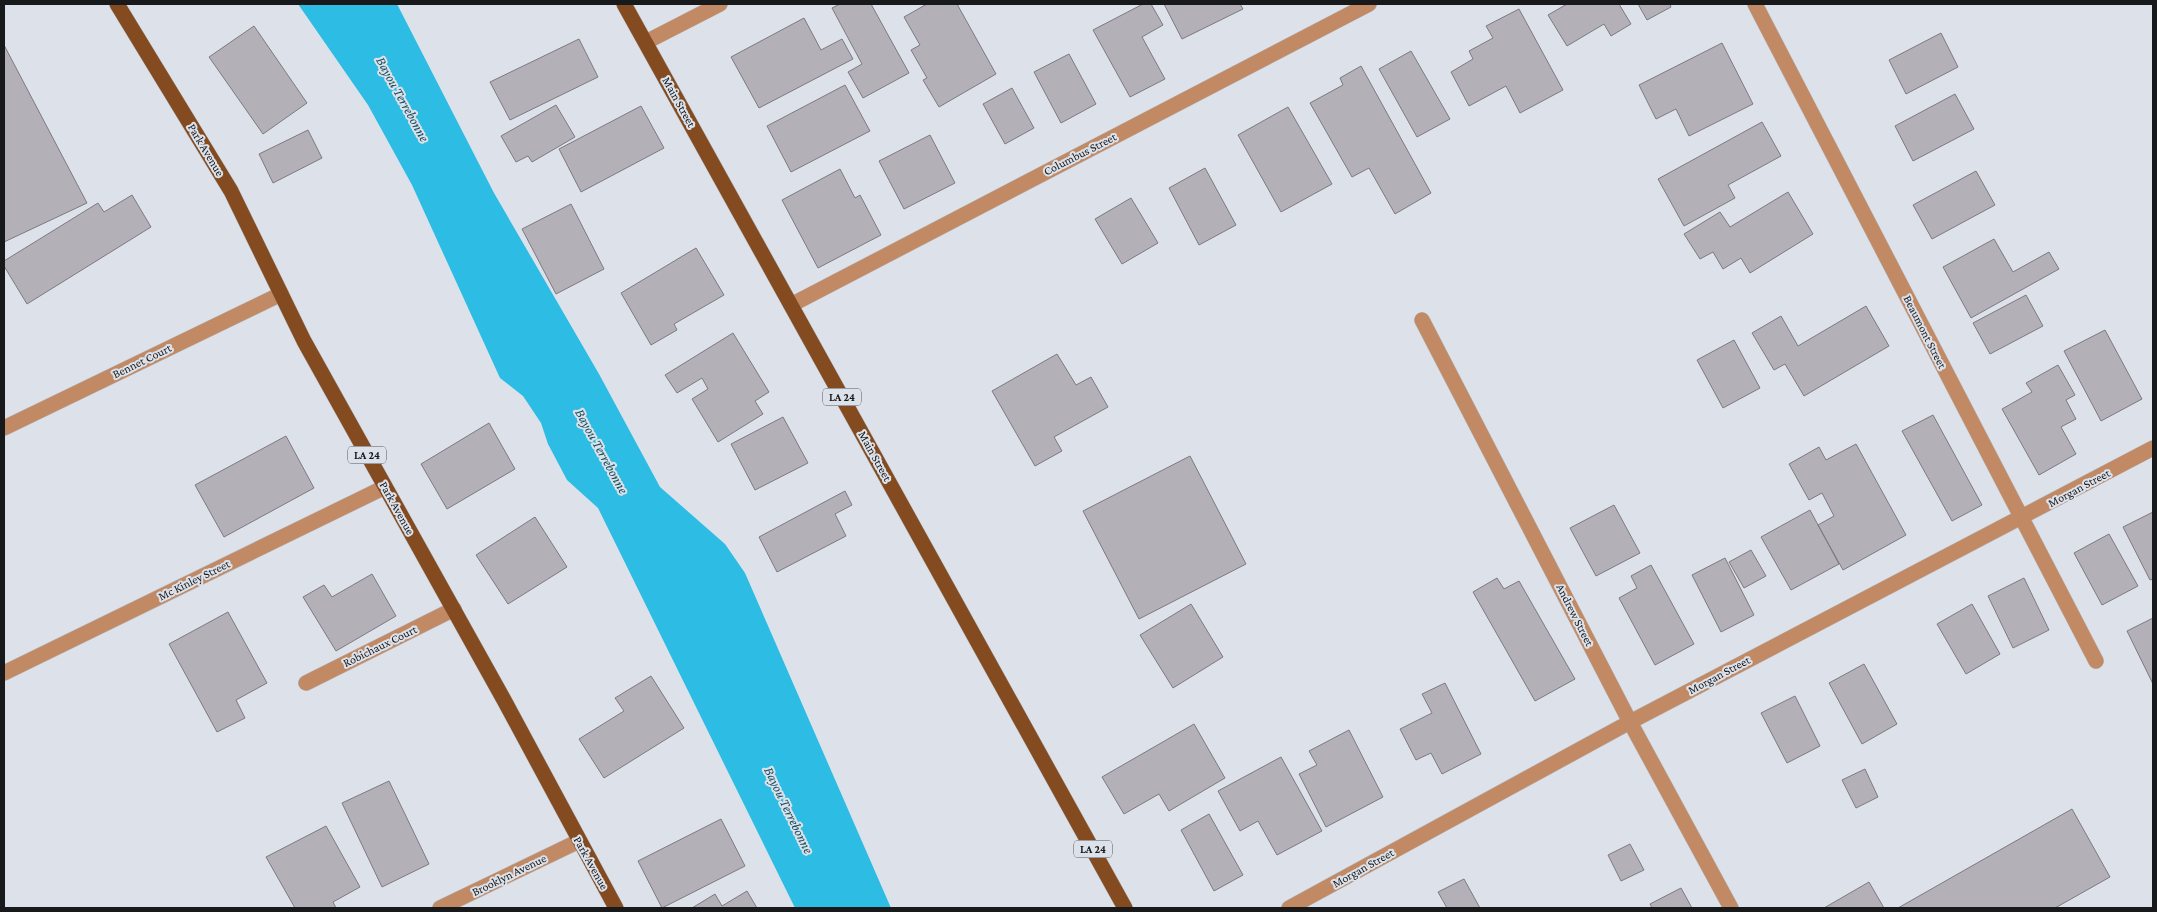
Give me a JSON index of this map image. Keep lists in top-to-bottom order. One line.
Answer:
{"streets":{"main road":["Main Street","Park Avenue","LA 24"],"street":["Columbus Street","Beaumont Street","Bennet Court","Morgan Street","Mc Kinley Street","Andrew Street","Robichaux Court","Brooklyn Avenue"]},"crossings":[["Main Street","Columbus Street"],["Park Avenue","Bennet Court"],["Park Avenue","Mc Kinley Street"],["Park Avenue","Robichaux Court"],["Park Avenue","Brooklyn Avenue"],["Beaumont Street","Morgan Street"],["Morgan Street","Andrew Street"]],"water":["Bayou Terrebonne"]}
